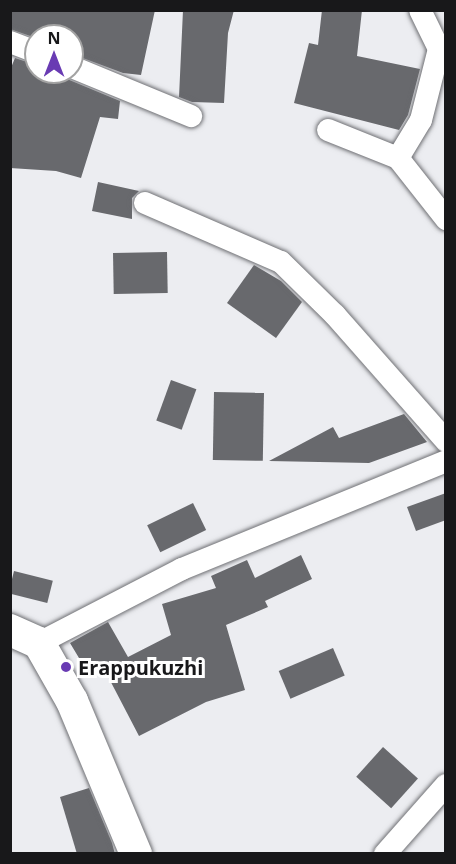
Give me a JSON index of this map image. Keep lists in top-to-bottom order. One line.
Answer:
{"places":["Erappukuzhi"],"north":"top"}
